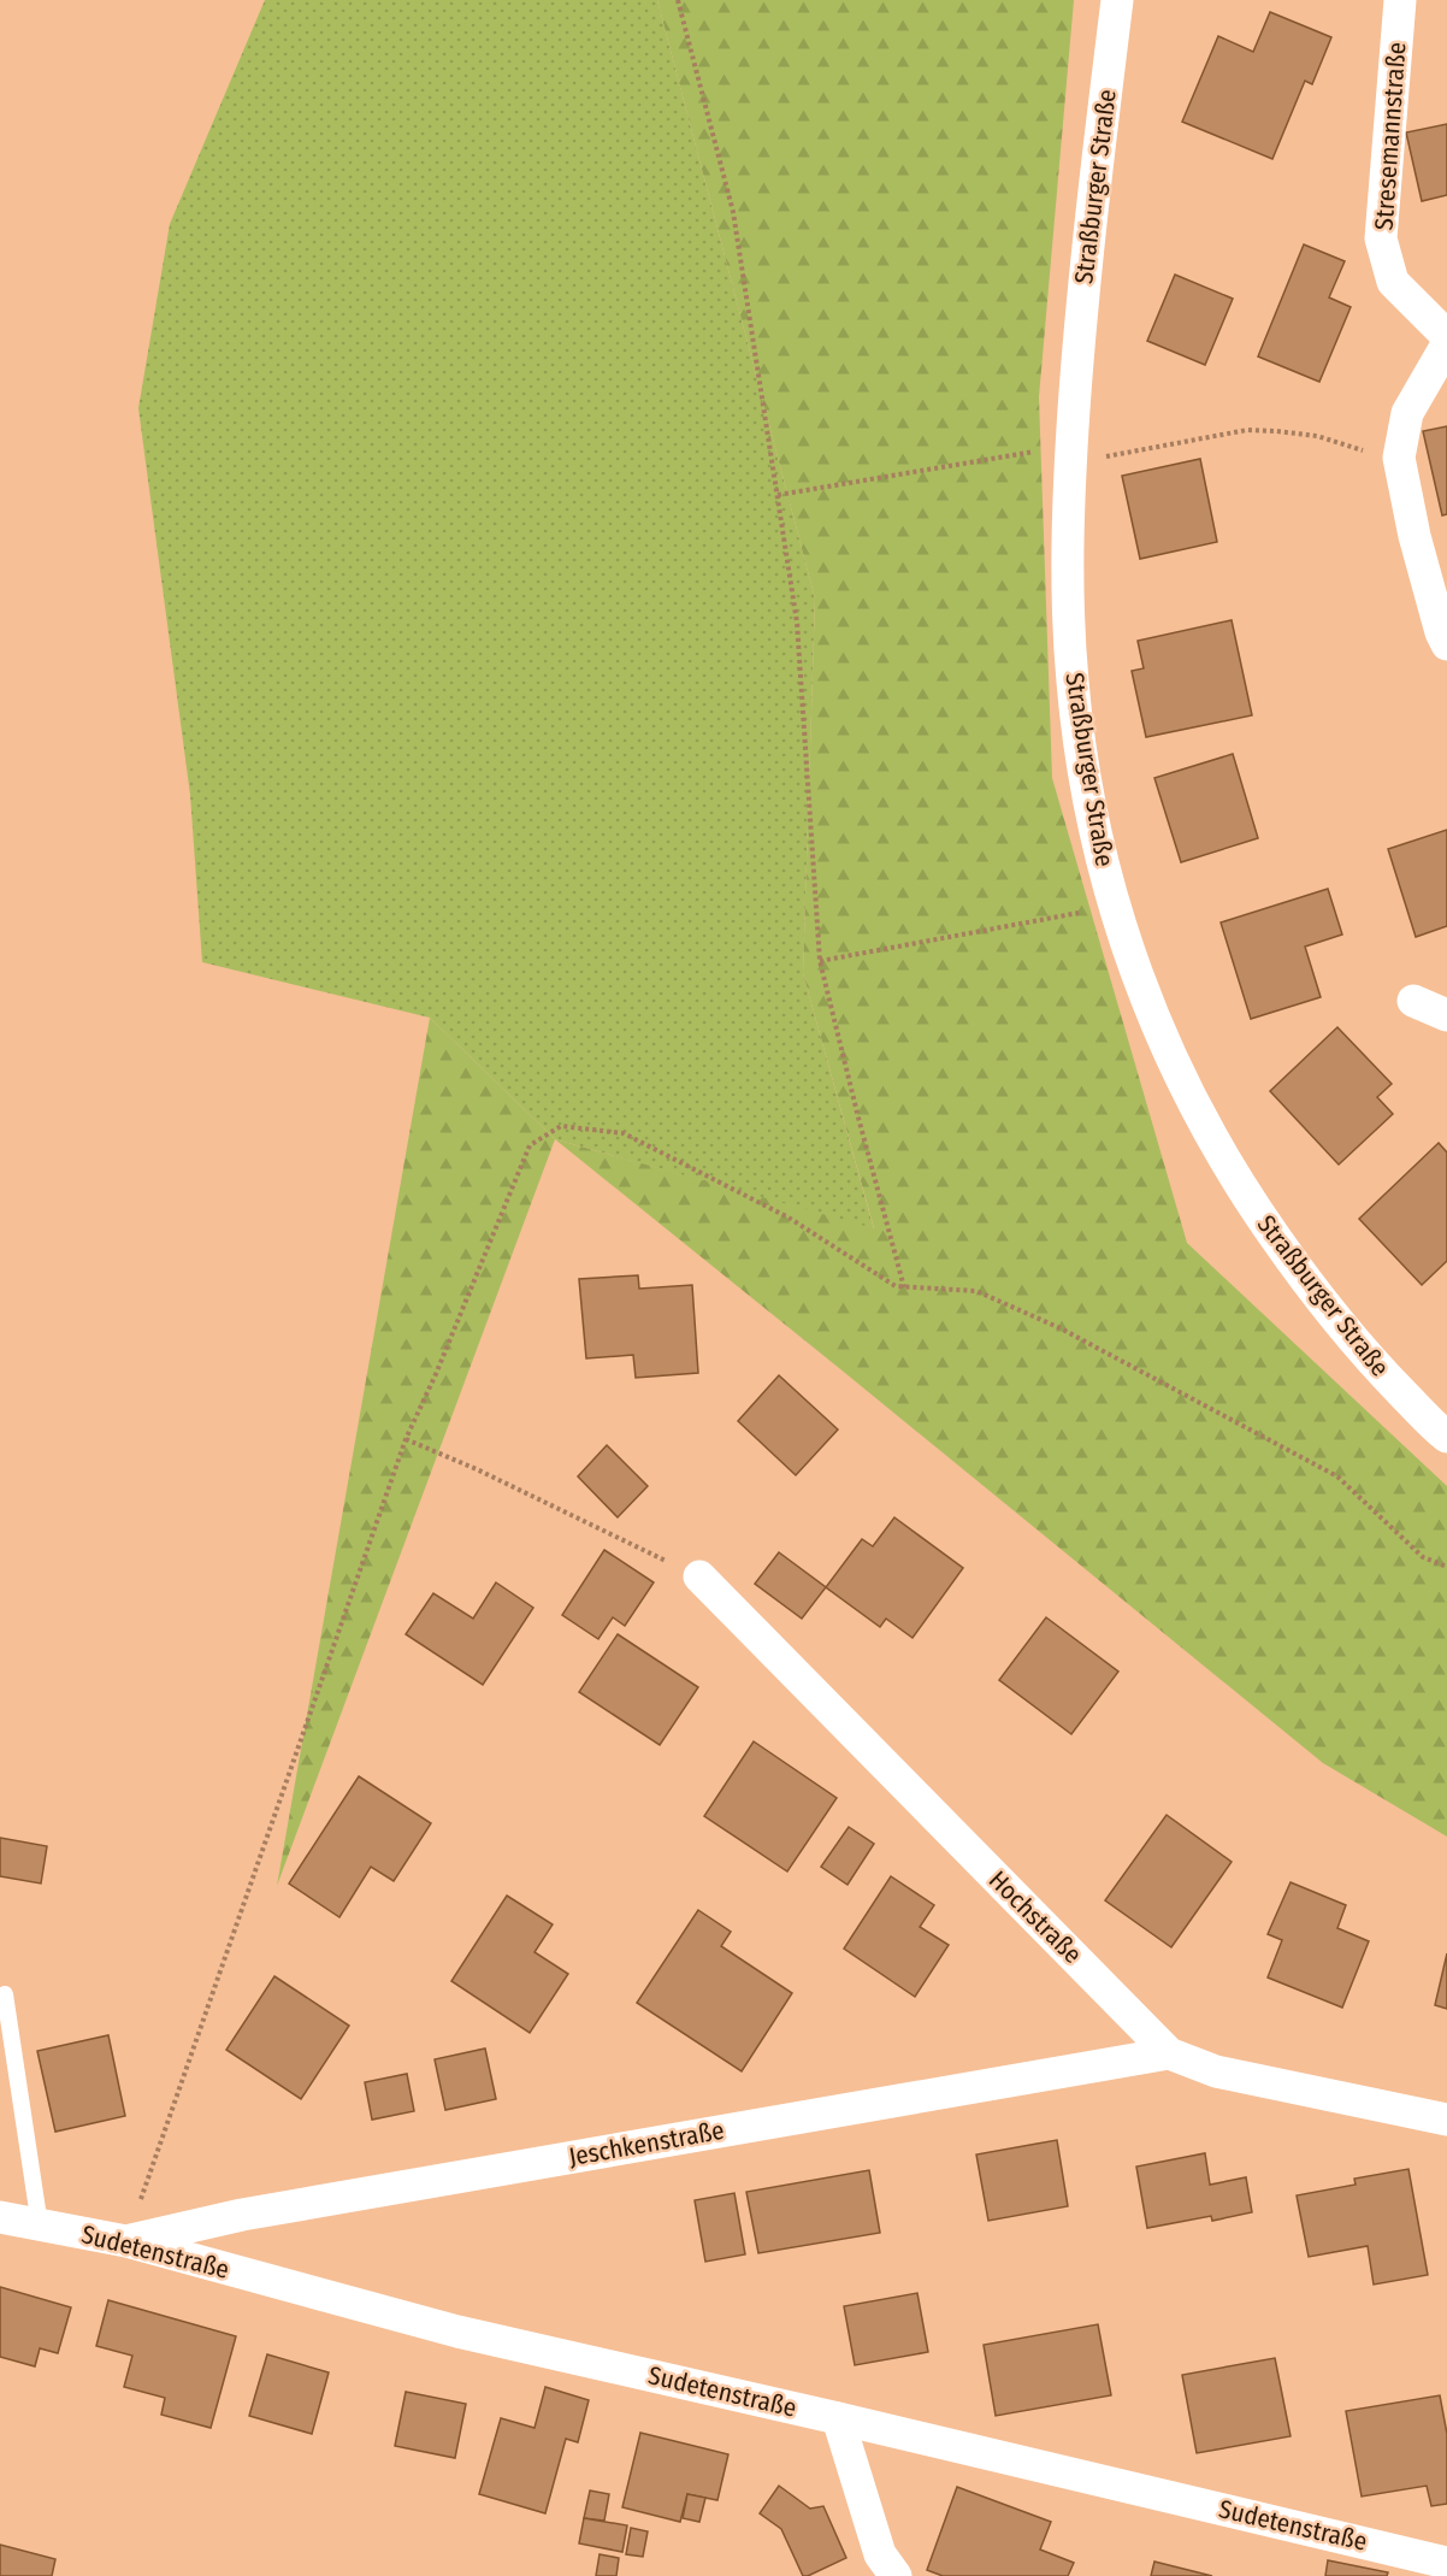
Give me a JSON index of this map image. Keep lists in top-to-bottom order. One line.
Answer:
{"streets":{"street":["Stresemannstraße","Straßburger Straße","Hochstraße","Jeschkenstraße","Sudetenstraße"]},"crossings":[["Hochstraße","Jeschkenstraße"],["Jeschkenstraße","Sudetenstraße"]]}
